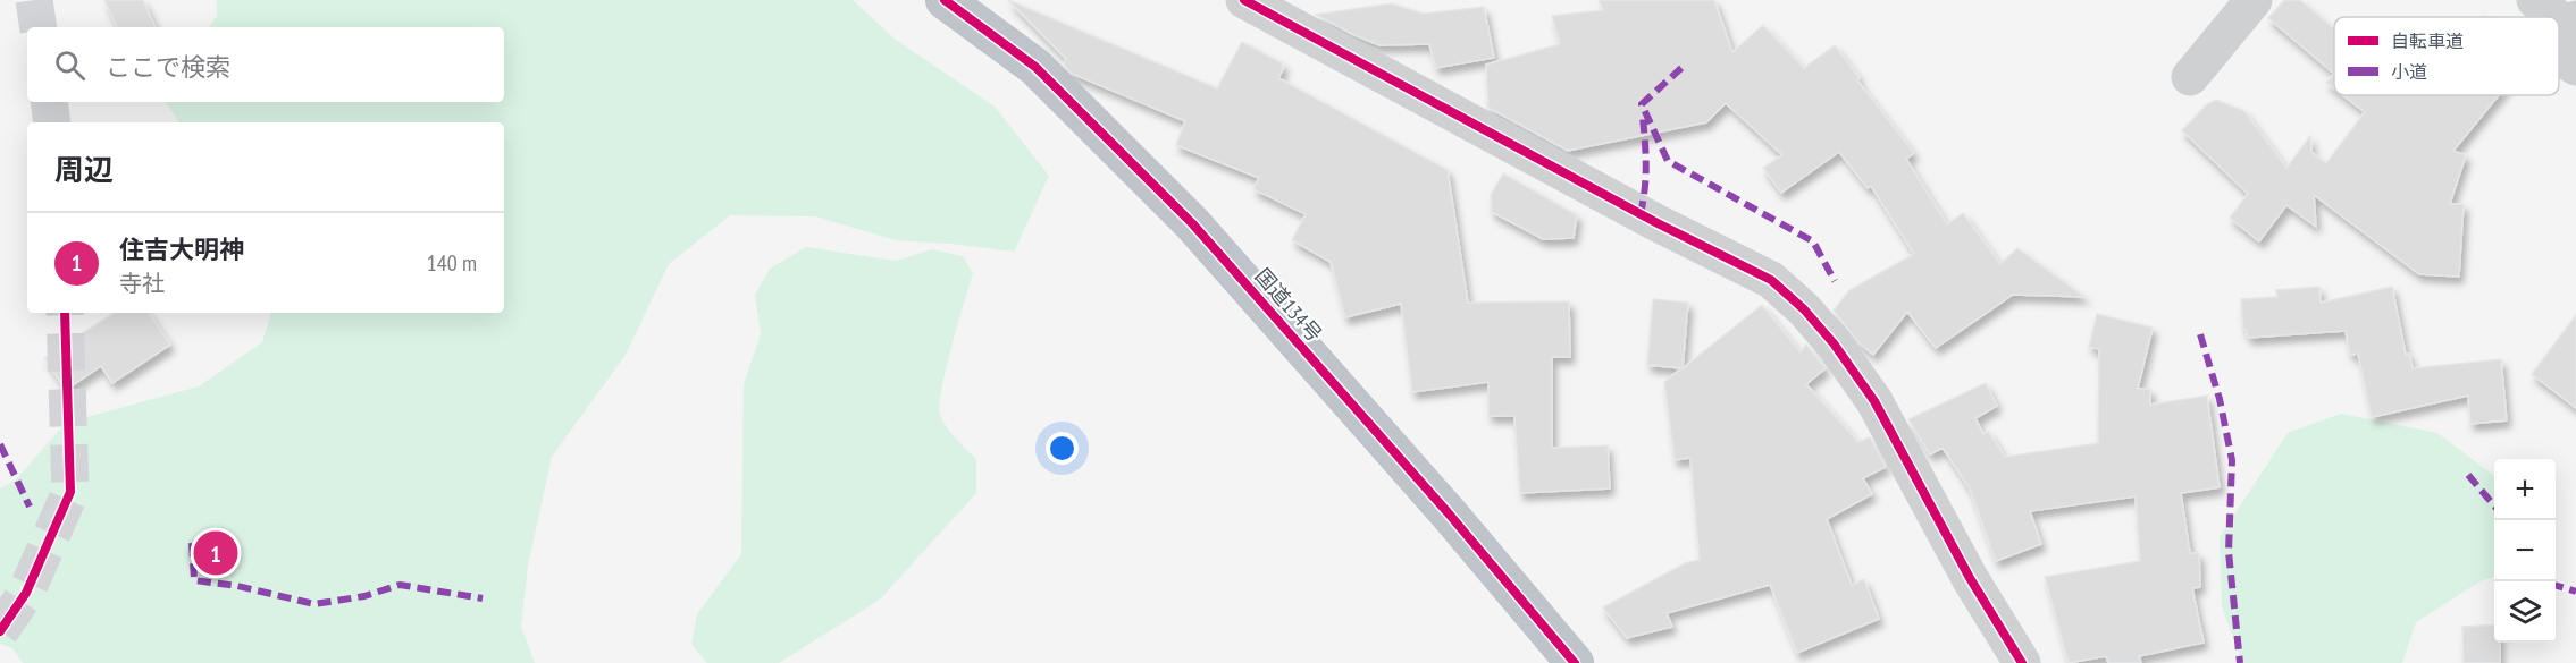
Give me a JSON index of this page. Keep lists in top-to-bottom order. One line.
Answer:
{"streets":{"highway":["国道134号"]},"legend":["自転車道","小道"],"page":{"search":"ここで検索","heading":"周辺","list":[{"mark":"1","name":"住吉大明神","note":"寺社","value":"140 m"}],"map_buttons":["+","−"],"pins":"1"}}
